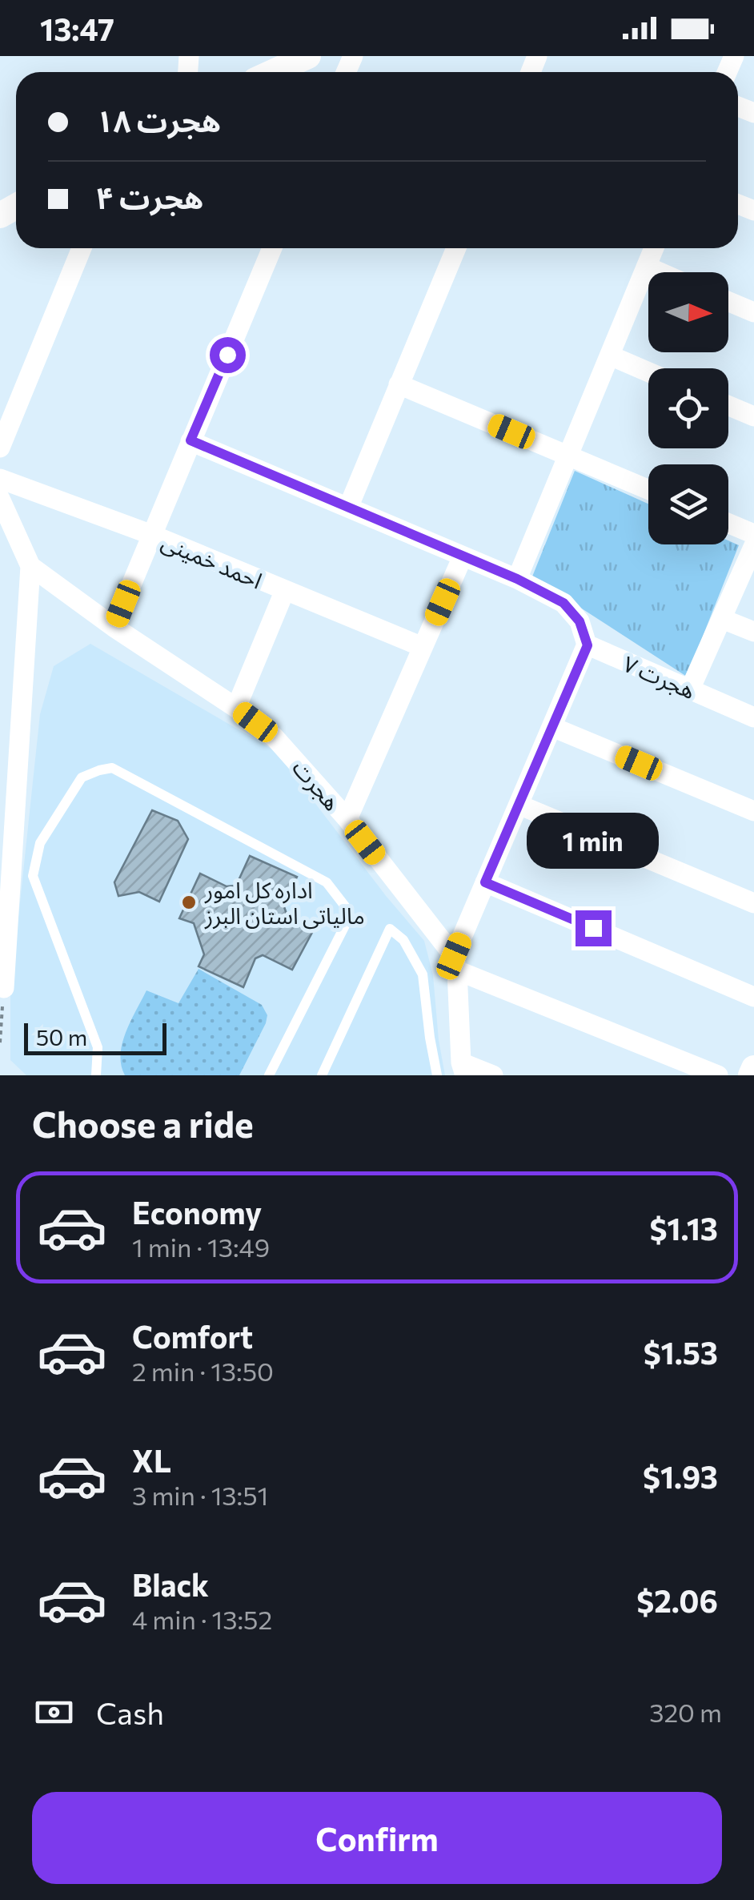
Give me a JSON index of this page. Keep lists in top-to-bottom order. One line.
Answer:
{"streets":{"street":["احمد خمینی","هجرت ۷","هجرت"]},"places":["اداره کل امور مالیاتی استان البرز"],"scale_bar":"50 m","north":"right","page":{"status":"13:47","banner":["هجرت ۱۸","هجرت ۴"],"bubble":"1 min","scale":"50 m","heading":"Choose a ride","list":[{"name":"Economy","note":"1 min · 13:49","value":"$1.13"},{"name":"Comfort","note":"2 min · 13:50","value":"$1.53"},{"name":"XL","note":"3 min · 13:51","value":"$1.93"},{"name":"Black","note":"4 min · 13:52","value":"$2.06"}],"pay":["Cash","320 m"],"buttons":"Confirm"}}
